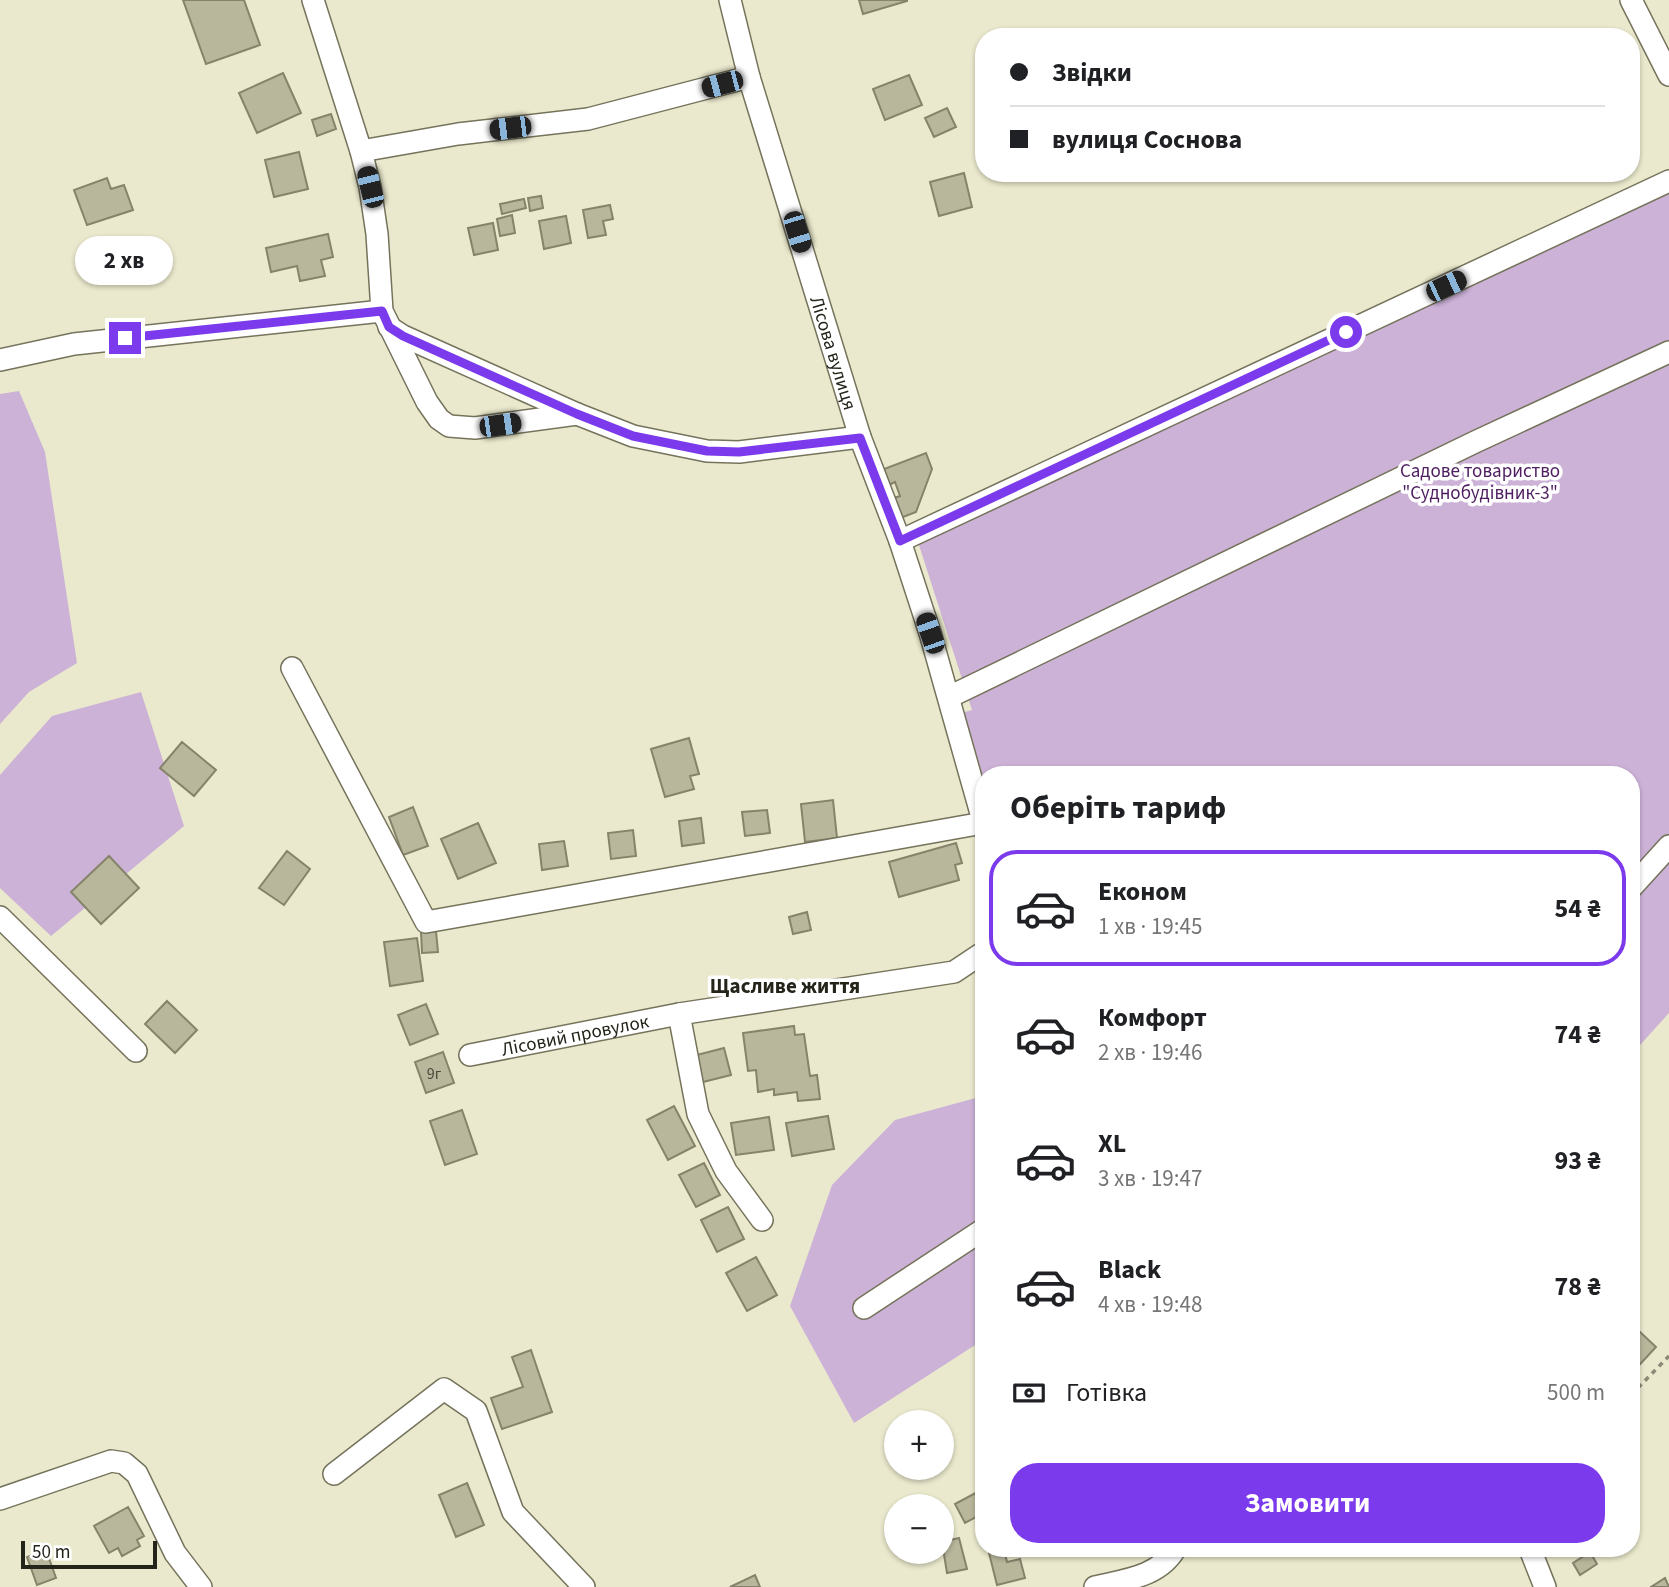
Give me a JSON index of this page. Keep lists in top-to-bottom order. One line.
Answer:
{"streets":{"street":["Лісова вулиця","Лісовий провулок"]},"districts":["Щасливе життя"],"parks":["Садове товариство \"Суднобудівник-3\""],"house_numbers":["9г"],"scale_bar":"50 m","page":{"banner":["Звідки","вулиця Соснова"],"bubble":"2 хв","heading":"Оберіть тариф","list":[{"name":"Економ","note":"1 хв · 19:45","value":"54 ₴"},{"name":"Комфорт","note":"2 хв · 19:46","value":"74 ₴"},{"name":"XL","note":"3 хв · 19:47","value":"93 ₴"},{"name":"Black","note":"4 хв · 19:48","value":"78 ₴"}],"pay":["Готівка","500 m"],"map_buttons":["+","−"],"buttons":"Замовити","scale":"50 m"}}
